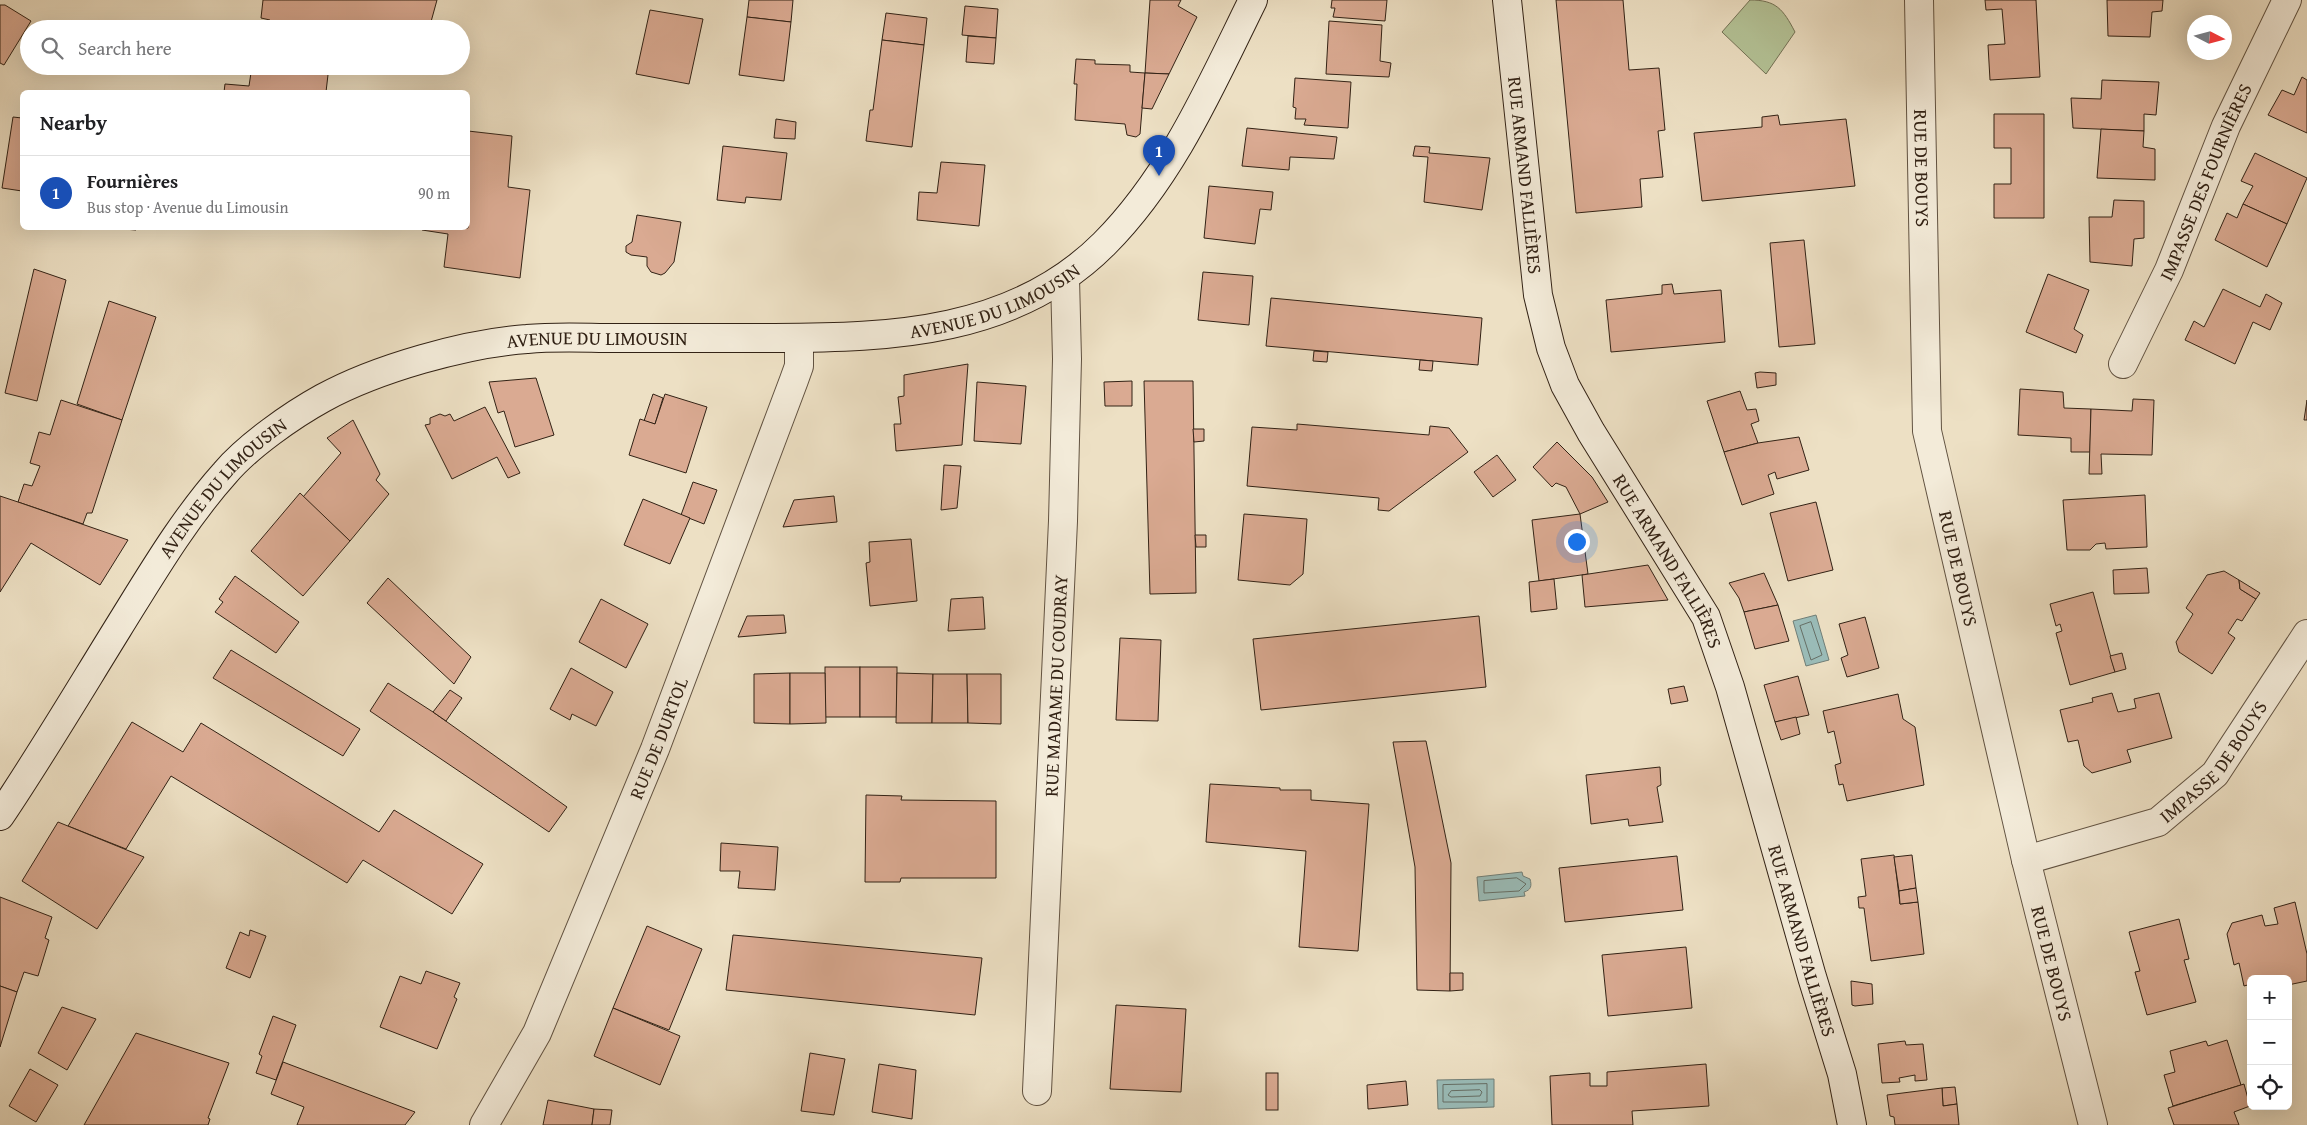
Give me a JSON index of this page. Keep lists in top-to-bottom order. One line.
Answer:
{"streets":{"street":["RUE DE BOUYS","RUE ARMAND FALLIÈRES","IMPASSE DES FOURNIÈRES","AVENUE DU LIMOUSIN","RUE MADAME DU COUDRAY","RUE DE DURTOL","IMPASSE DE BOUYS"]},"crossings":[["RUE DE BOUYS","IMPASSE DE BOUYS"],["AVENUE DU LIMOUSIN","RUE MADAME DU COUDRAY"],["AVENUE DU LIMOUSIN","RUE DE DURTOL"]],"north":"right","page":{"search":"Search here","heading":"Nearby","pins":"1","list":[{"mark":"1","name":"Fournières","note":"Bus stop · Avenue du Limousin","value":"90 m"}],"map_buttons":["+","−"]}}
